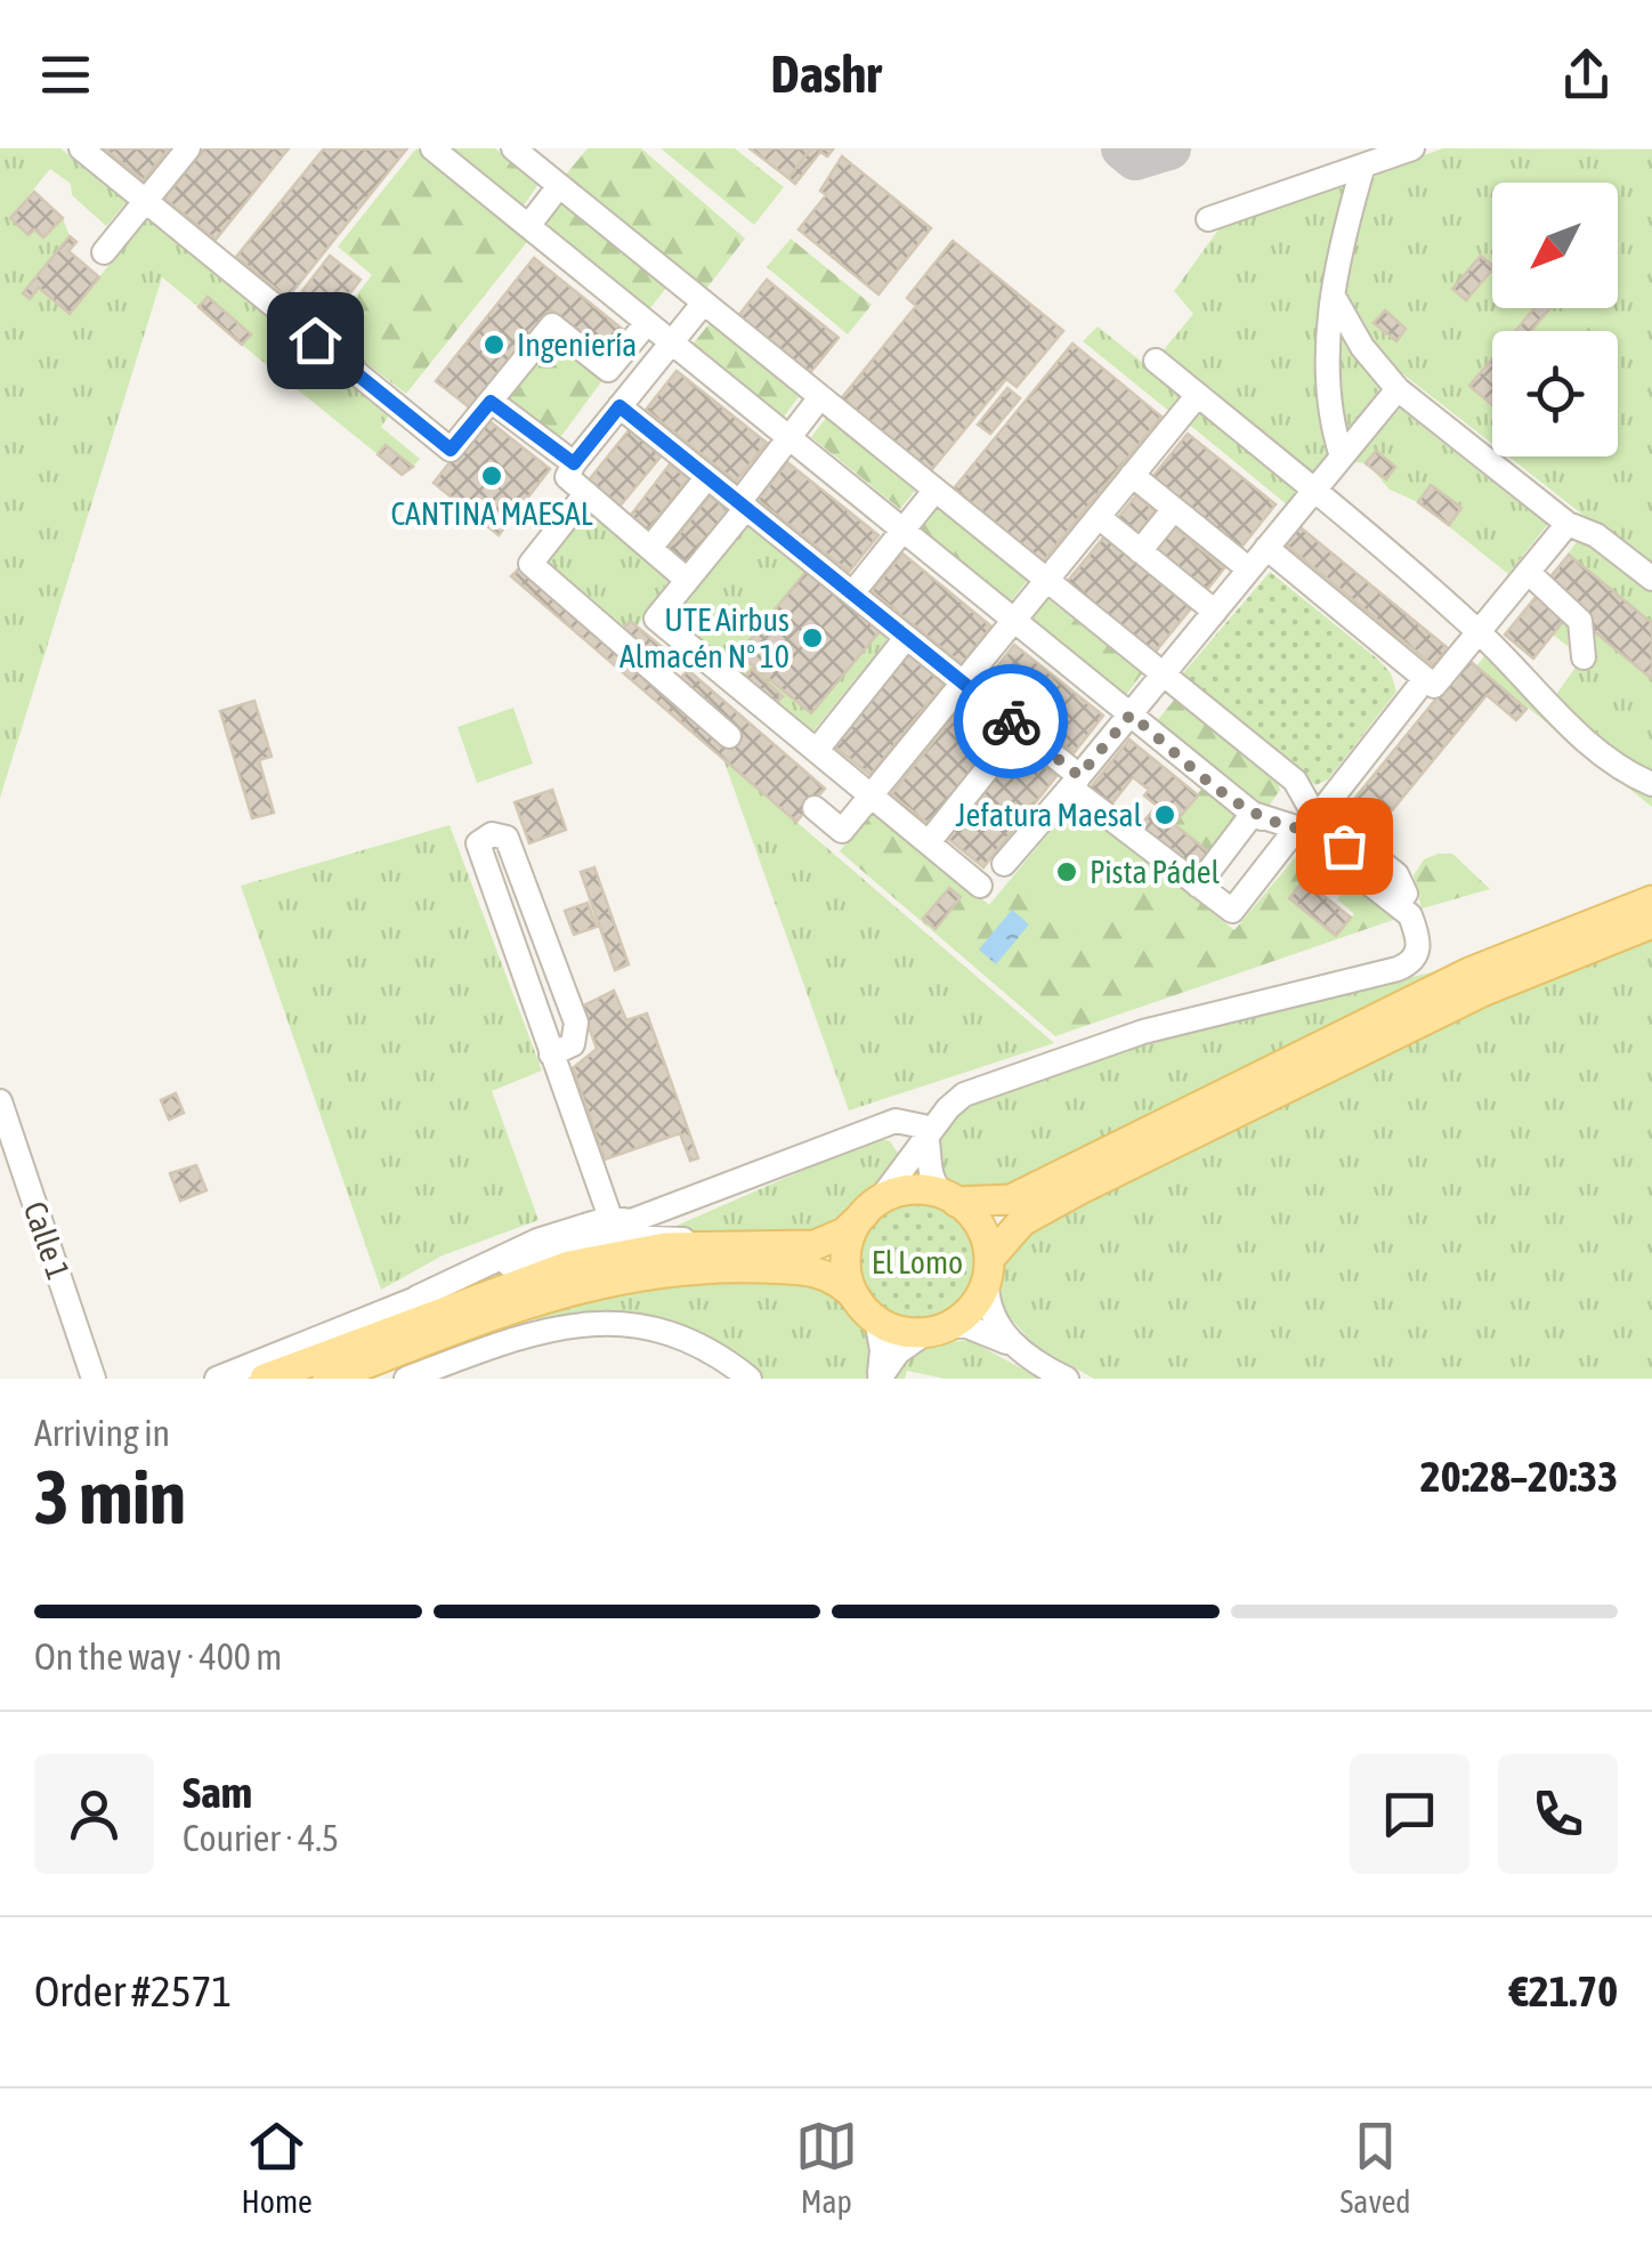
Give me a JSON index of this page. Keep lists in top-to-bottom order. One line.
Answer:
{"streets":{"street":["Calle 1"]},"parks":["El Lomo"],"places":["Ingeniería","CANTINA MAESAL","UTE Airbus Almacén Nº 10","Jefatura Maesal","Pista Pádel"],"north":"bottom left","page":{"header":"Dashr","heading":["3 min","Arriving in","20:28–20:33"],"panel":["Sam","Courier · 4.5","Order #2571","€21.70"],"bar":"On the way · 400 m","tabs":["Home","Map","Saved"]}}
